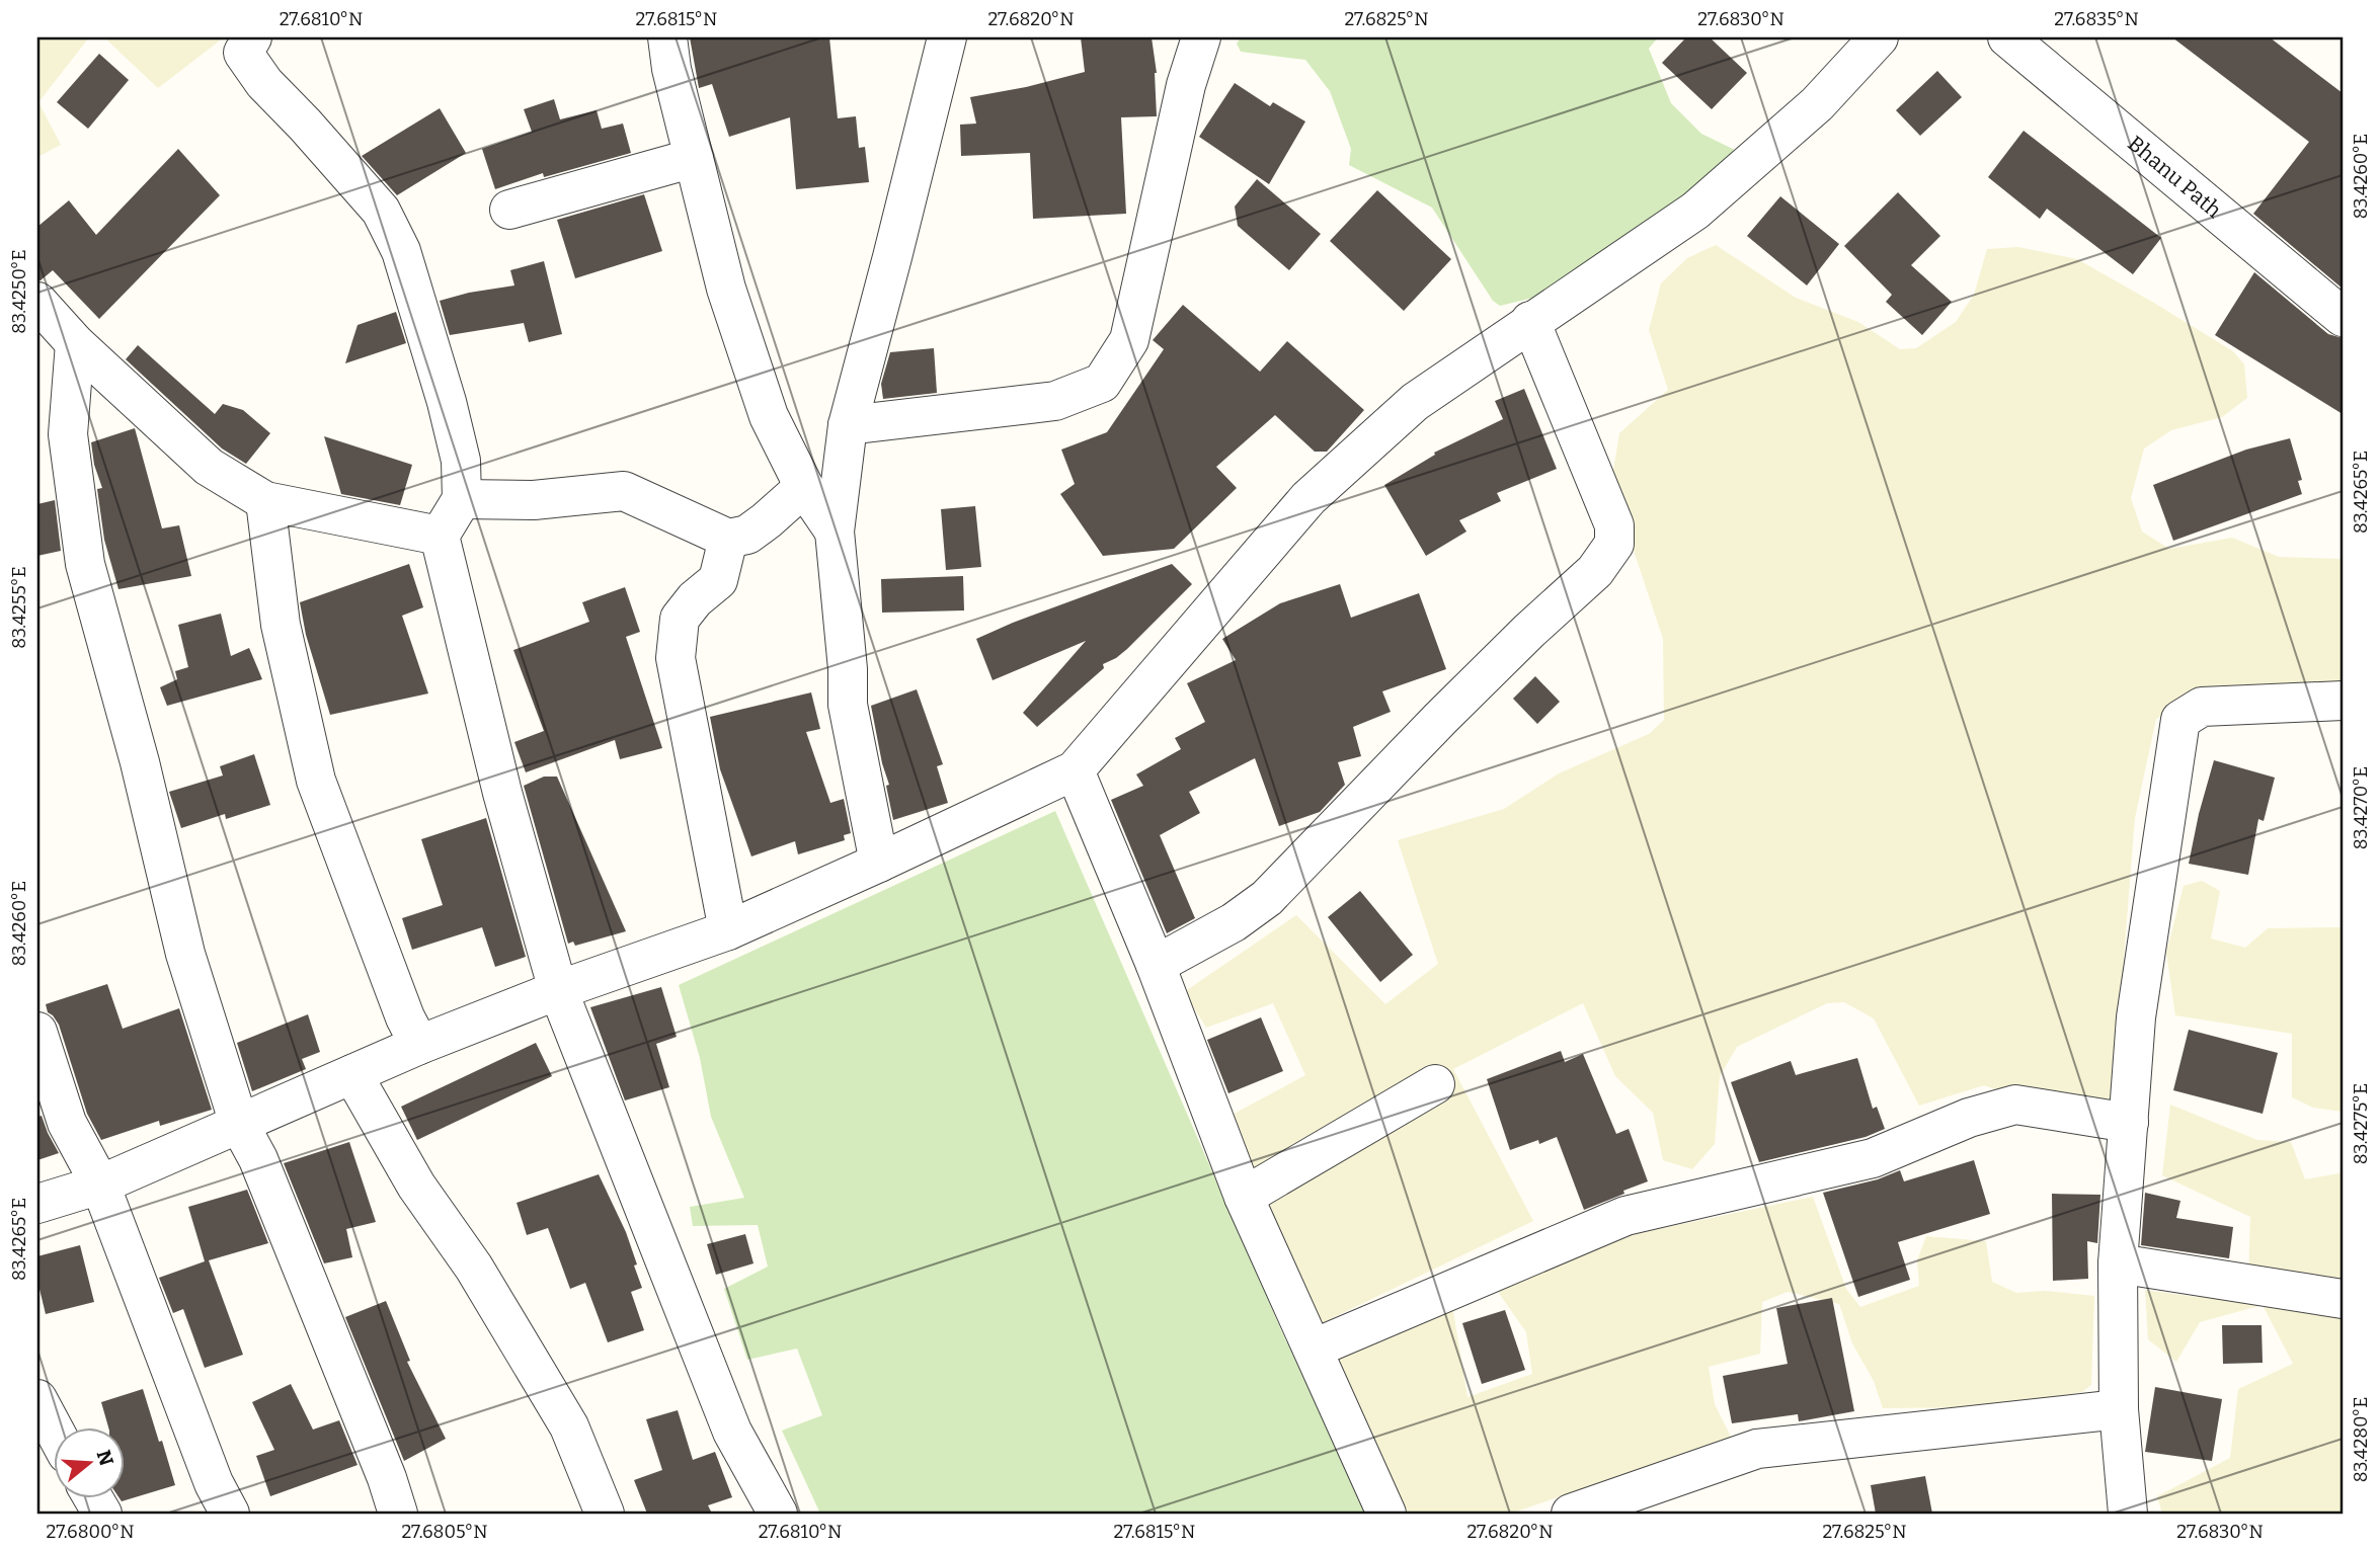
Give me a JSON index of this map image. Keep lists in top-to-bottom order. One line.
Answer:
{"streets":{"street":["Bhanu Path"]},"north":"right","coordinates":["27.6810°N","27.6815°N","27.6820°N","27.6825°N","27.6830°N","27.6835°N","83.4260°E","83.4250°E","83.4265°E","83.4255°E","83.4270°E","83.4275°E","83.4280°E","27.6800°N","27.6805°N"]}
